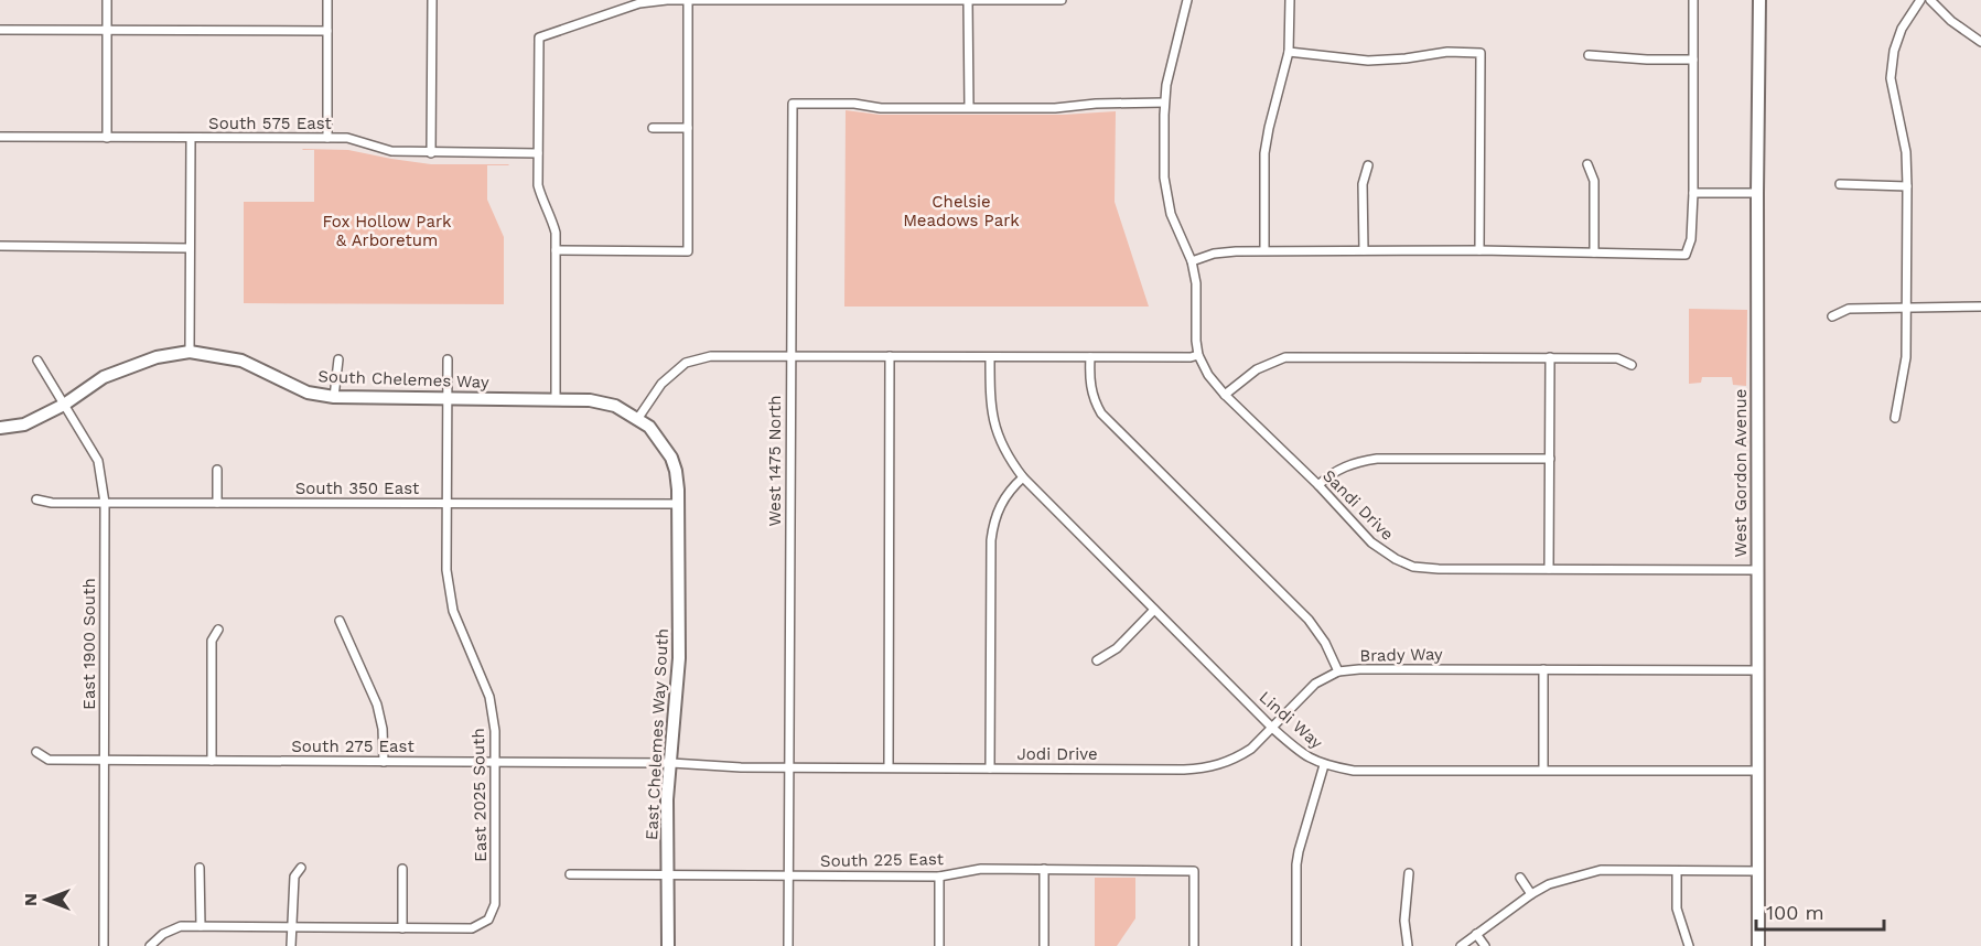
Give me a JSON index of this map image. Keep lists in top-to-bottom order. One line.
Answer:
{"streets":{"street":["South 575 East","South Chelemes Way","West 1475 North","West Gordon Avenue","South 350 East","Sandi Drive","East 1900 South","Brady Way","Lindi Way","East Chelemes Way South","South 275 East","Jodi Drive","East 2025 South","South 225 East"]},"crossings":[["South Chelemes Way","East 1900 South"],["South Chelemes Way","East Chelemes Way South"],["South Chelemes Way","East 2025 South"],["West 1475 North","Jodi Drive"],["West 1475 North","South 225 East"],["West Gordon Avenue","Sandi Drive"],["West Gordon Avenue","Brady Way"],["West Gordon Avenue","Lindi Way"],["South 350 East","East 1900 South"],["South 350 East","East Chelemes Way South"],["South 350 East","East 2025 South"],["East 1900 South","South 275 East"],["Brady Way","Jodi Drive"],["Lindi Way","Jodi Drive"],["East Chelemes Way South","South 275 East"],["East Chelemes Way South","Jodi Drive"],["East Chelemes Way South","South 225 East"],["South 275 East","Jodi Drive"],["South 275 East","East 2025 South"]],"parks":["Chelsie Meadows Park","Fox Hollow Park & Arboretum"],"scale_bar":"100 m","north":"left"}
